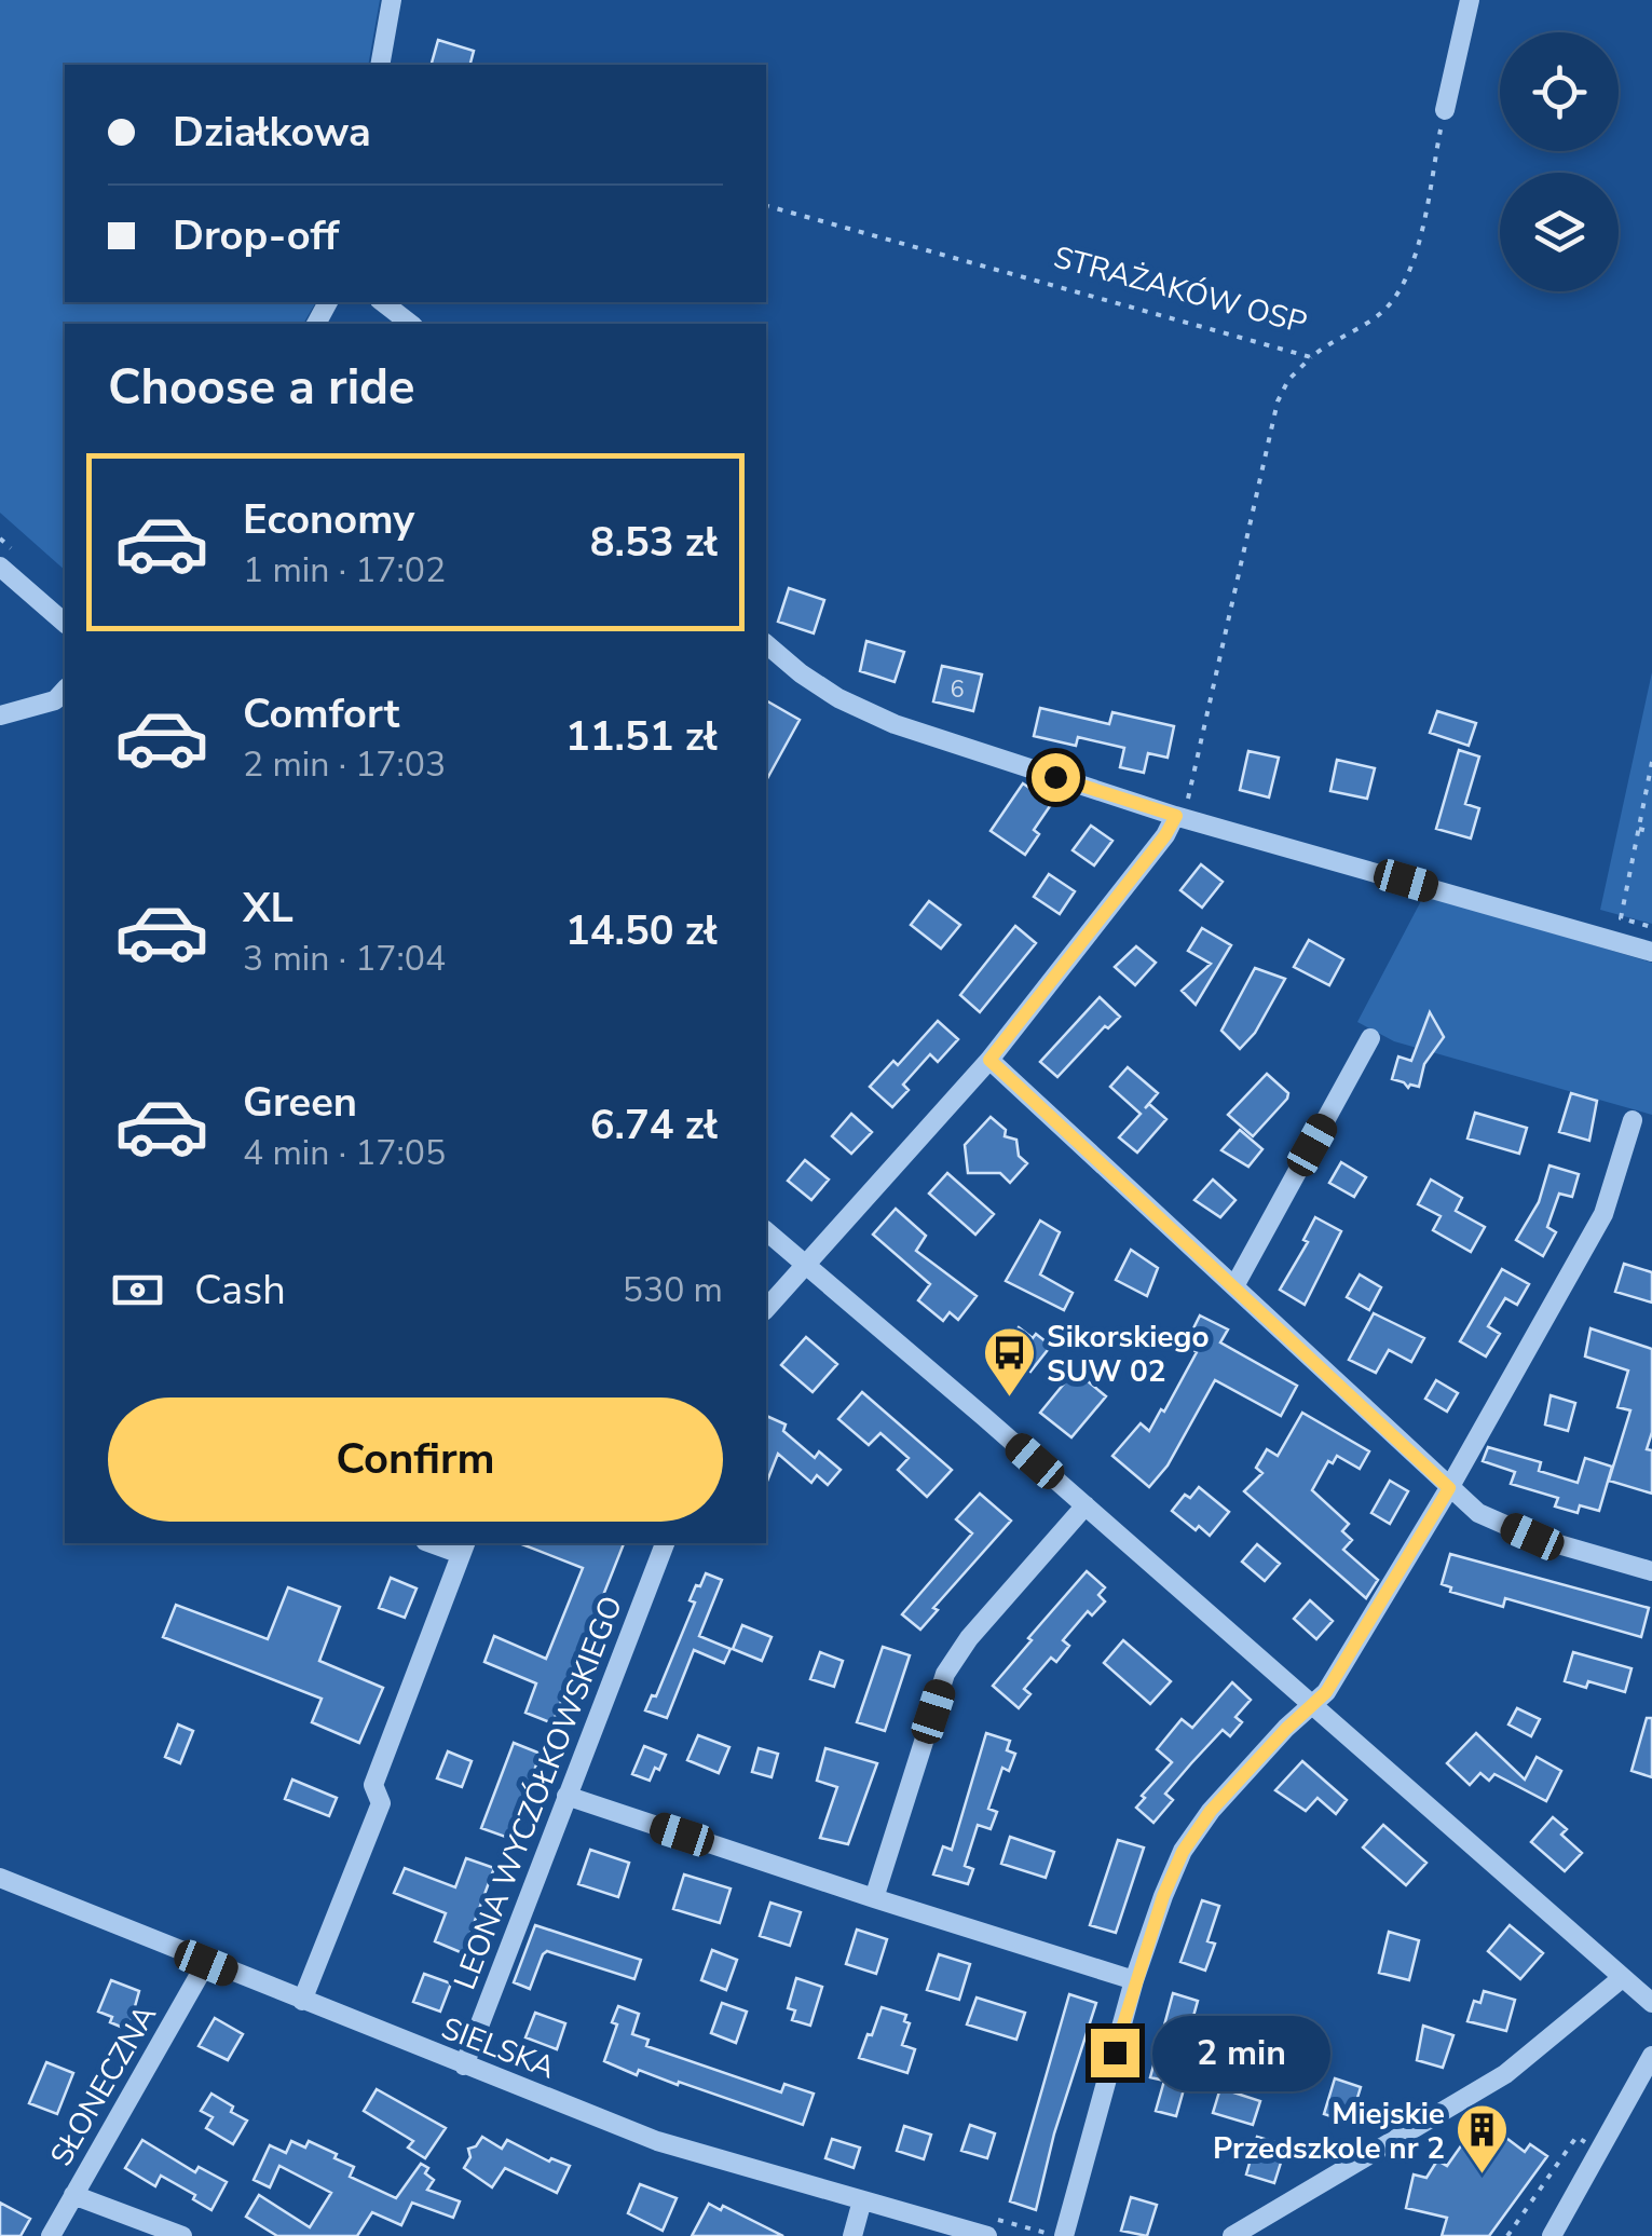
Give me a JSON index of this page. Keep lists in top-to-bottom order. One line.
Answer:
{"streets":{"street":["LEONA WYCZÓŁKOWSKIEGO","SIELSKA","SŁONECZNA"],"path":["STRAŻAKÓW OSP"]},"crossings":[["LEONA WYCZÓŁKOWSKIEGO","SIELSKA"],["SIELSKA","SŁONECZNA"]],"places":{"bus stop":["Sikorskiego SUW 02"],"building":["Miejskie Przedszkole nr 2"]},"house_numbers":["6"],"page":{"banner":["Działkowa","Drop-off"],"heading":"Choose a ride","list":[{"name":"Economy","note":"1 min · 17:02","value":"8.53 zł"},{"name":"Comfort","note":"2 min · 17:03","value":"11.51 zł"},{"name":"XL","note":"3 min · 17:04","value":"14.50 zł"},{"name":"Green","note":"4 min · 17:05","value":"6.74 zł"}],"pay":["Cash","530 m"],"buttons":"Confirm","bubble":"2 min"}}
